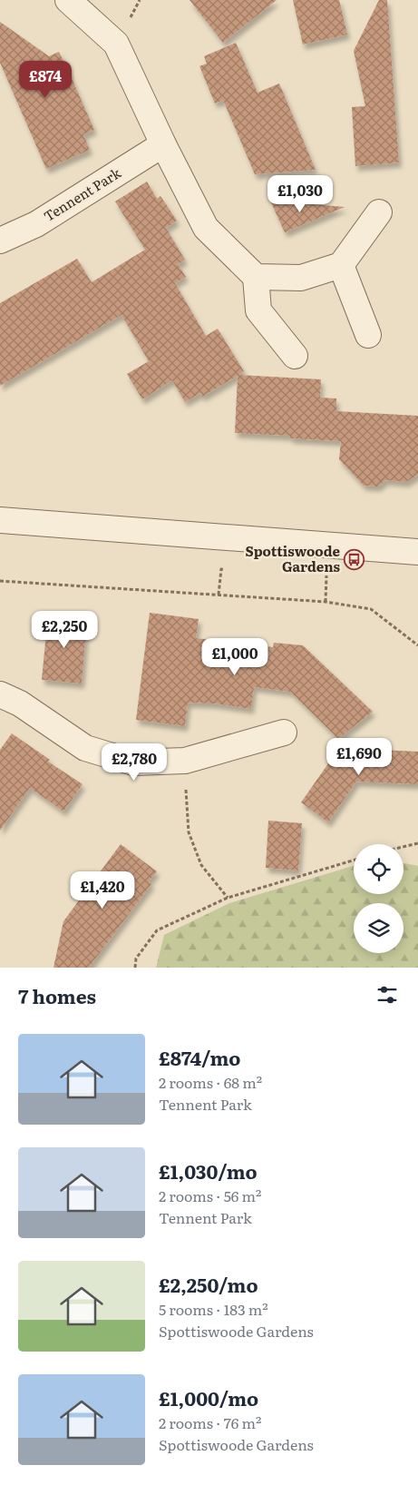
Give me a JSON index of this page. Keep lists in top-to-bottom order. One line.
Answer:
{"streets":{"street":["Tennent Park"]},"places":{"bus stop":["Spottiswoode Gardens"]},"page":{"price":["£874","£1,030","£2,250","£1,000","£1,690","£2,780","£1,420"],"heading":"7 homes","list":[{"name":"£874/mo","note":"2 rooms · 68 m² · Tennent Park"},{"name":"£1,030/mo","note":"2 rooms · 56 m² · Tennent Park"},{"name":"£2,250/mo","note":"5 rooms · 183 m² · Spottiswoode Gardens"},{"name":"£1,000/mo","note":"2 rooms · 76 m² · Spottiswoode Gardens"}]}}
